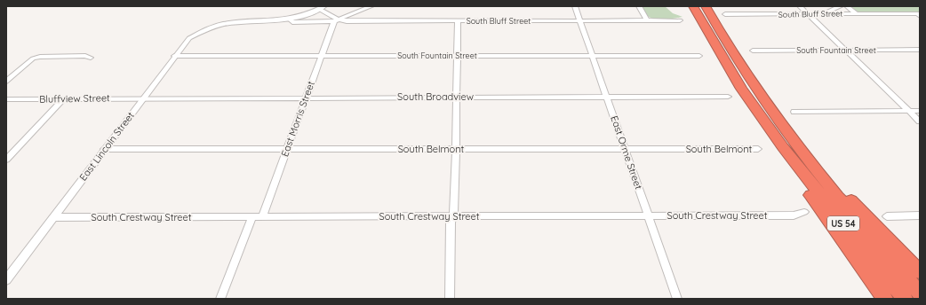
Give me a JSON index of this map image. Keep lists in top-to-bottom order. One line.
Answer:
{"streets":{"highway":["US 54"],"street":["South Bluff Street","South Fountain Street","South Broadview","Bluffview Street","East Morris Street","East Lincoln Street","South Belmont","East Orme Street","South Crestway Street"]},"crossings":[["South Bluff Street","East Morris Street"],["South Bluff Street","East Lincoln Street"],["South Bluff Street","East Orme Street"],["South Fountain Street","East Morris Street"],["South Fountain Street","East Lincoln Street"],["South Fountain Street","East Orme Street"],["South Broadview","Bluffview Street"],["South Broadview","East Morris Street"],["South Broadview","East Lincoln Street"],["South Broadview","East Orme Street"],["Bluffview Street","East Lincoln Street"],["East Morris Street","South Belmont"],["East Morris Street","South Crestway Street"],["East Lincoln Street","South Belmont"],["East Lincoln Street","South Crestway Street"],["South Belmont","East Orme Street"],["East Orme Street","South Crestway Street"]]}
